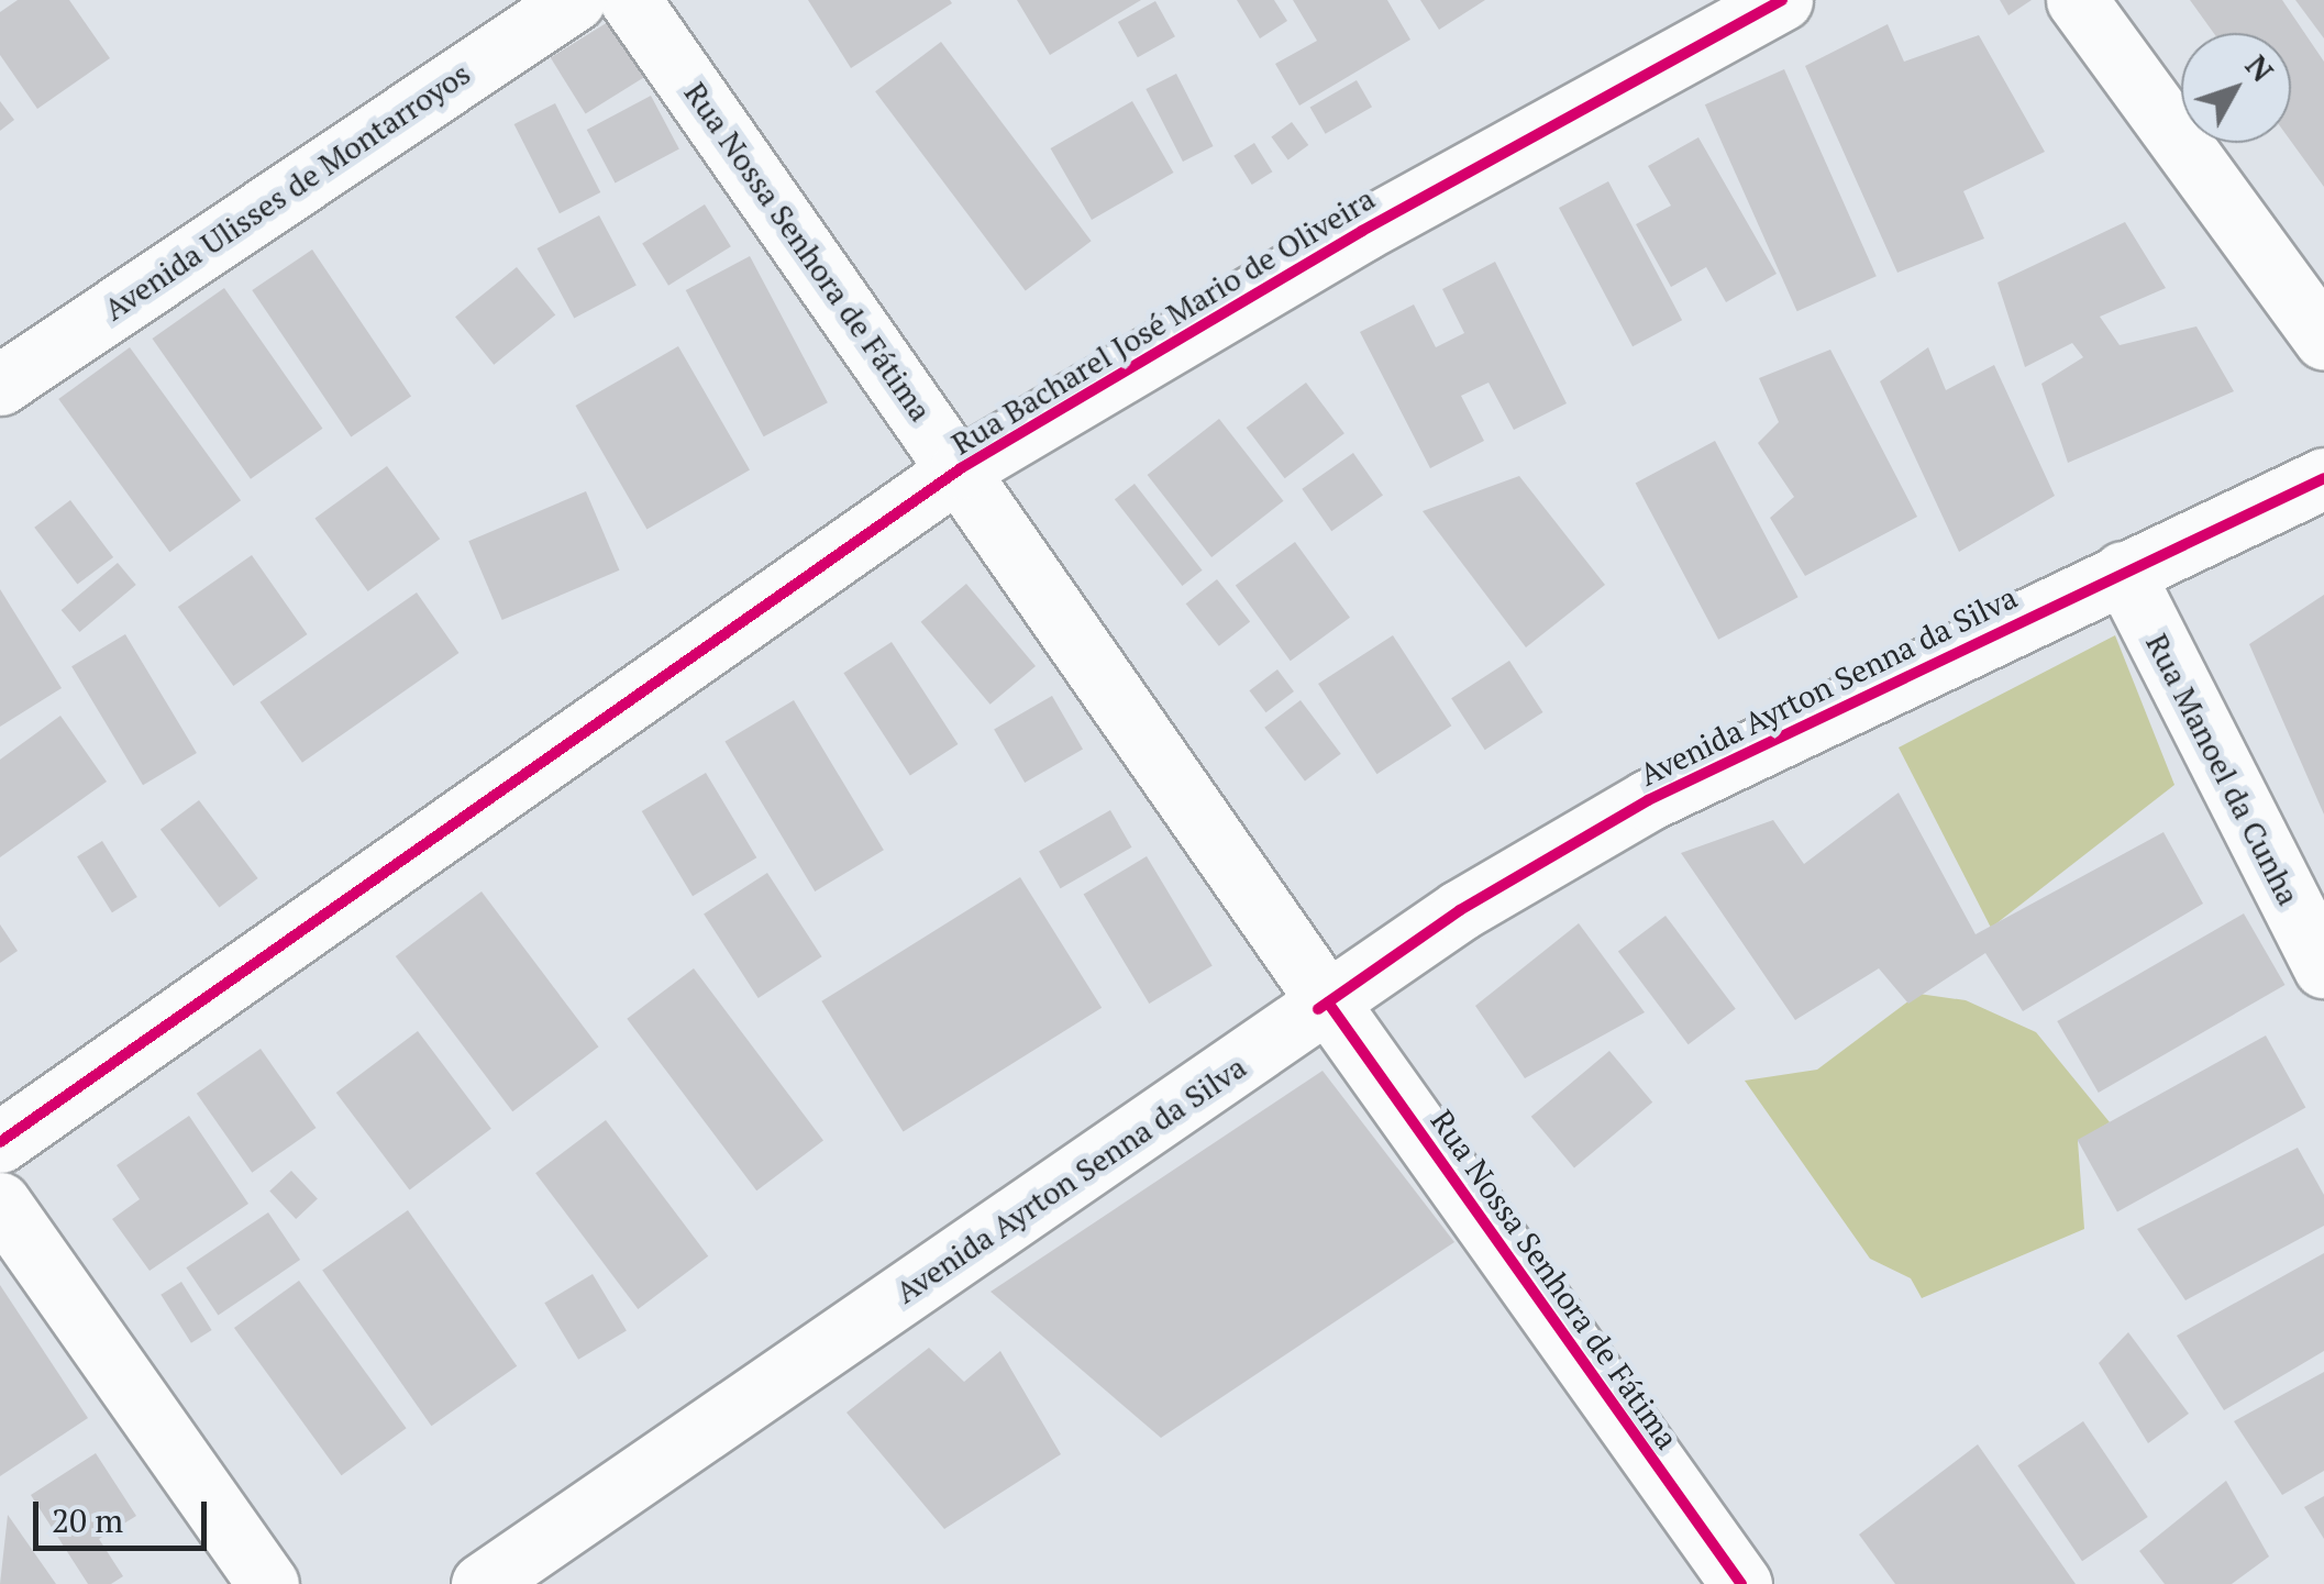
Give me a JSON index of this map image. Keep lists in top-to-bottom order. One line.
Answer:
{"streets":{"street":["Avenida Ulisses de Montarroyos","Rua Nossa Senhora de Fátima","Rua Bacharel José Mario de Oliveira","Avenida Ayrton Senna da Silva","Rua Manoel da Cunha"]},"crossings":[["Rua Nossa Senhora de Fátima","Rua Bacharel José Mario de Oliveira"],["Rua Nossa Senhora de Fátima","Avenida Ayrton Senna da Silva"],["Avenida Ayrton Senna da Silva","Rua Manoel da Cunha"]],"scale_bar":"20 m","north":"top right"}
